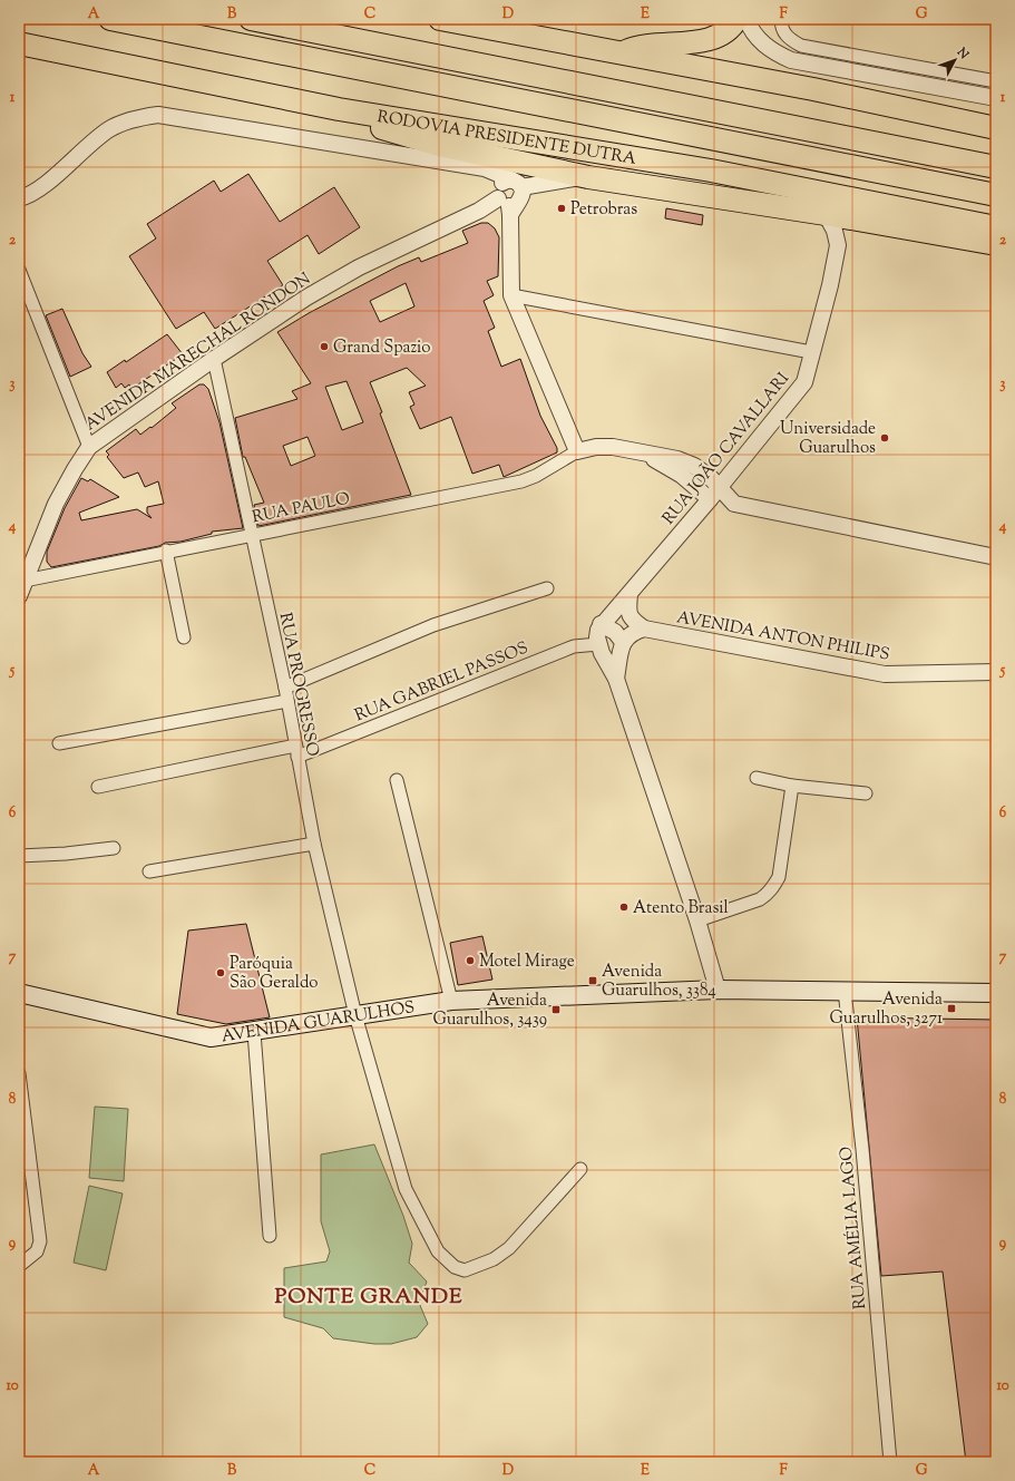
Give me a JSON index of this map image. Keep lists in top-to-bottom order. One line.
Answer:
{"streets":{"highway":["RODOVIA PRESIDENTE DUTRA"],"main road":["AVENIDA GUARULHOS"],"street":["AVENIDA MARECHAL RONDON","RUA JOÃO CAVALLARI","RUA PAULO","AVENIDA ANTON PHILIPS","RUA GABRIEL PASSOS","RUA PROGRESSO","RUA AMÉLIA LAGO"]},"crossings":[["AVENIDA MARECHAL RONDON","RUA PAULO"],["AVENIDA MARECHAL RONDON","RUA PROGRESSO"],["RUA PAULO","RUA PROGRESSO"],["RUA GABRIEL PASSOS","RUA PROGRESSO"],["RUA PROGRESSO","AVENIDA GUARULHOS"],["AVENIDA GUARULHOS","RUA AMÉLIA LAGO"]],"districts":["PONTE GRANDE"],"places":{"other":["Petrobras","Grand Spazio","Universidade Guarulhos","Atento Brasil","Motel Mirage","Paróquia São Geraldo"],"transit":["Avenida Guarulhos, 3384","Avenida Guarulhos, 3271","Avenida Guarulhos, 3439"]},"north":"top right","grid":{"columns":["A","B","C","D","E","F","G"],"rows":["1","2","3","4","5","6","7","8","9","10"]}}
